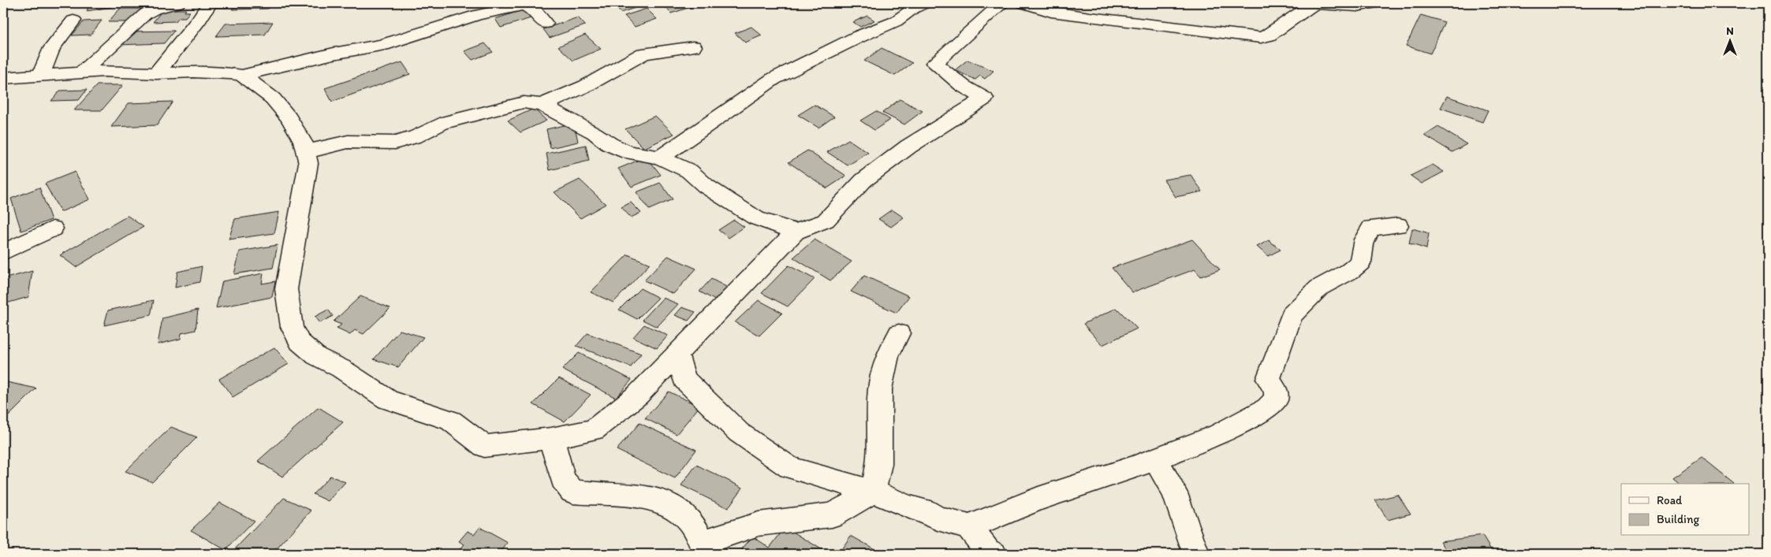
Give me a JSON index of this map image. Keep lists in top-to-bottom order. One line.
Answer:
{"legend":["Road","Building"],"north":"top"}
